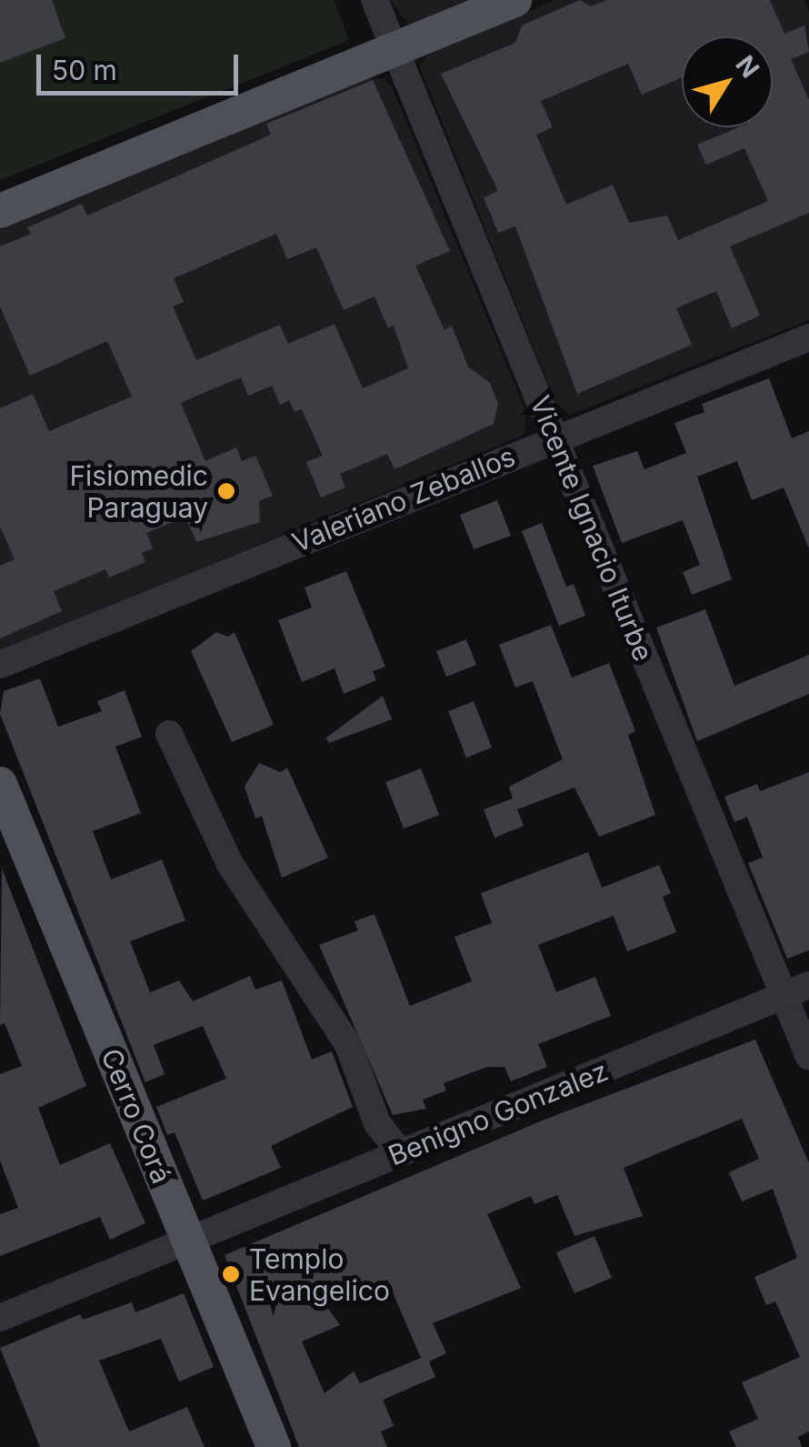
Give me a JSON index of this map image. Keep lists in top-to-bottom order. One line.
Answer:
{"streets":{"main road":["Cerro Corá"],"street":["Valeriano Zeballos","Vicente Ignacio Iturbe","Benigno Gonzalez"]},"crossings":[["Valeriano Zeballos","Vicente Ignacio Iturbe"],["Vicente Ignacio Iturbe","Benigno Gonzalez"],["Benigno Gonzalez","Cerro Corá"]],"places":["Fisiomedic Paraguay","Templo Evangelico"],"scale_bar":"50 m","north":"top right"}
